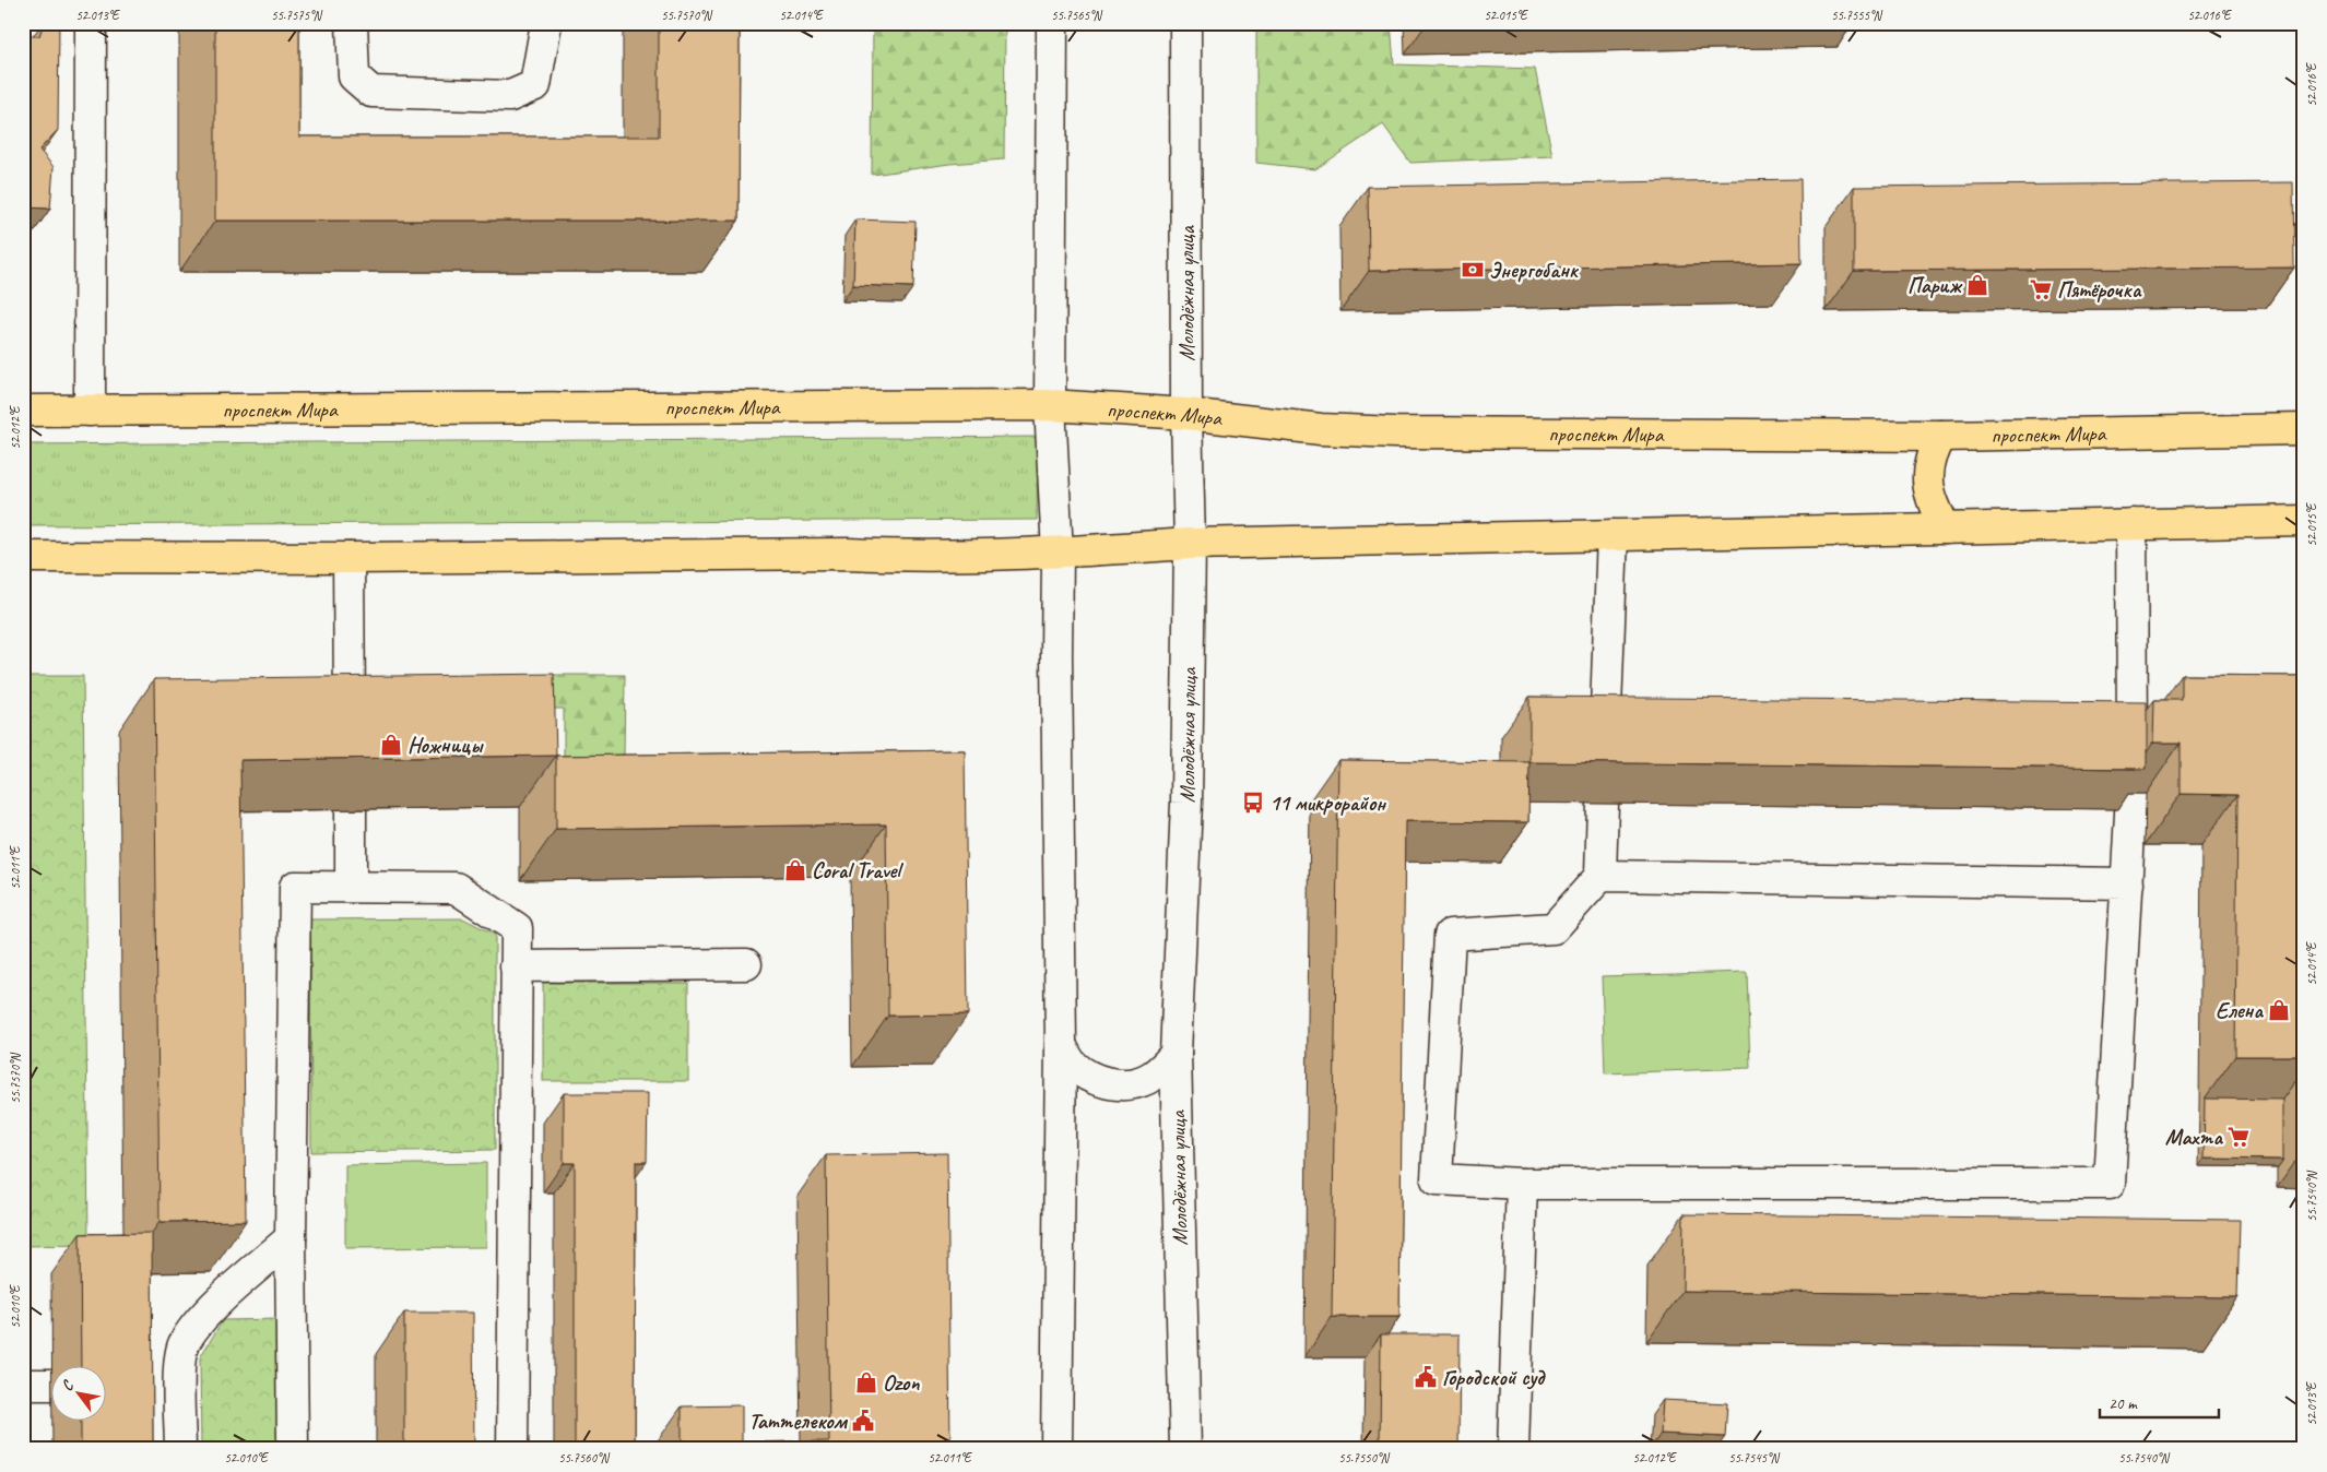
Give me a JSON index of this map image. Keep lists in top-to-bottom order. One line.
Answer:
{"streets":{"main road":["проспект Мира"],"street":["Молодёжная улица"]},"crossings":[["Молодёжная улица","проспект Мира"]],"places":{"bank":["Энергобанк"],"shop":["Париж","Ножницы","Coral Travel","Елена","Ozon"],"supermarket":["Пятёрочка","Махта"],"bus stop":["11 микрорайон"],"public building":["Городской суд","Таттелеком"]},"scale_bar":"20 m","north":"top left","coordinates":["52.013°E","55.7575°N","55.7570°N","52.014°E","55.7565°N","52.015°E","55.7555°N","52.016°E","52.012°E","52.011°E","55.7540°N","52.010°E","55.7560°N","55.7550°N","55.7545°N"]}
